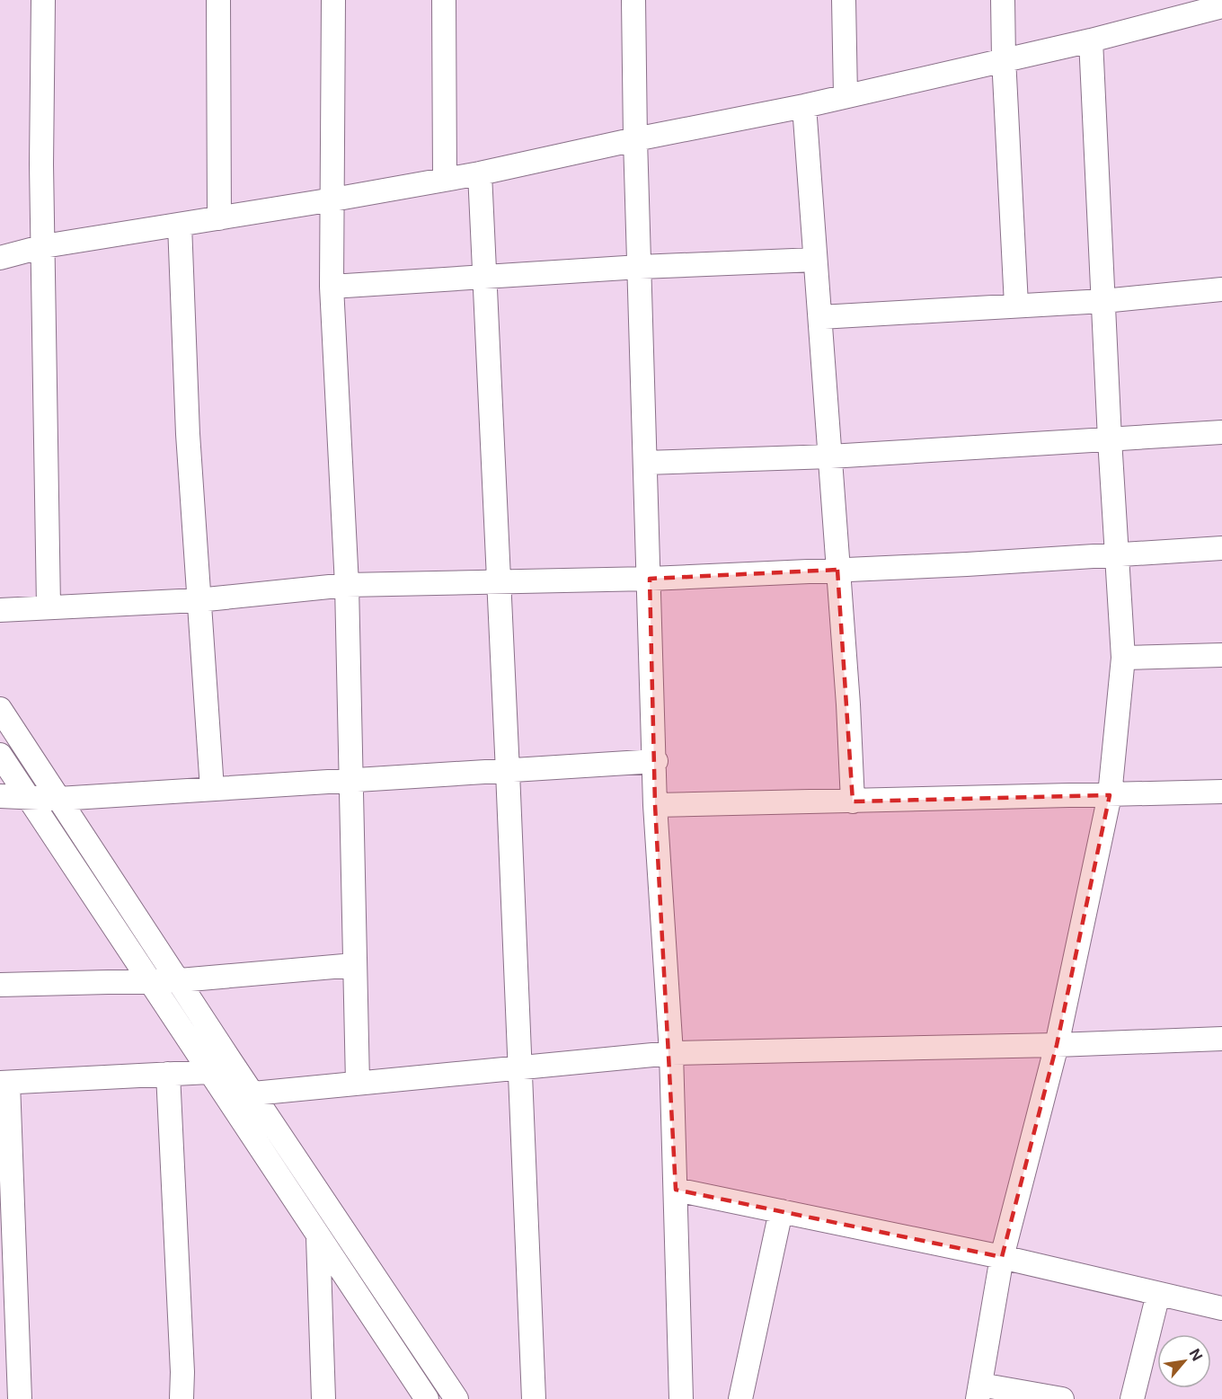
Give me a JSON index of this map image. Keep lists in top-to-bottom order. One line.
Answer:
{"north":"top right"}
